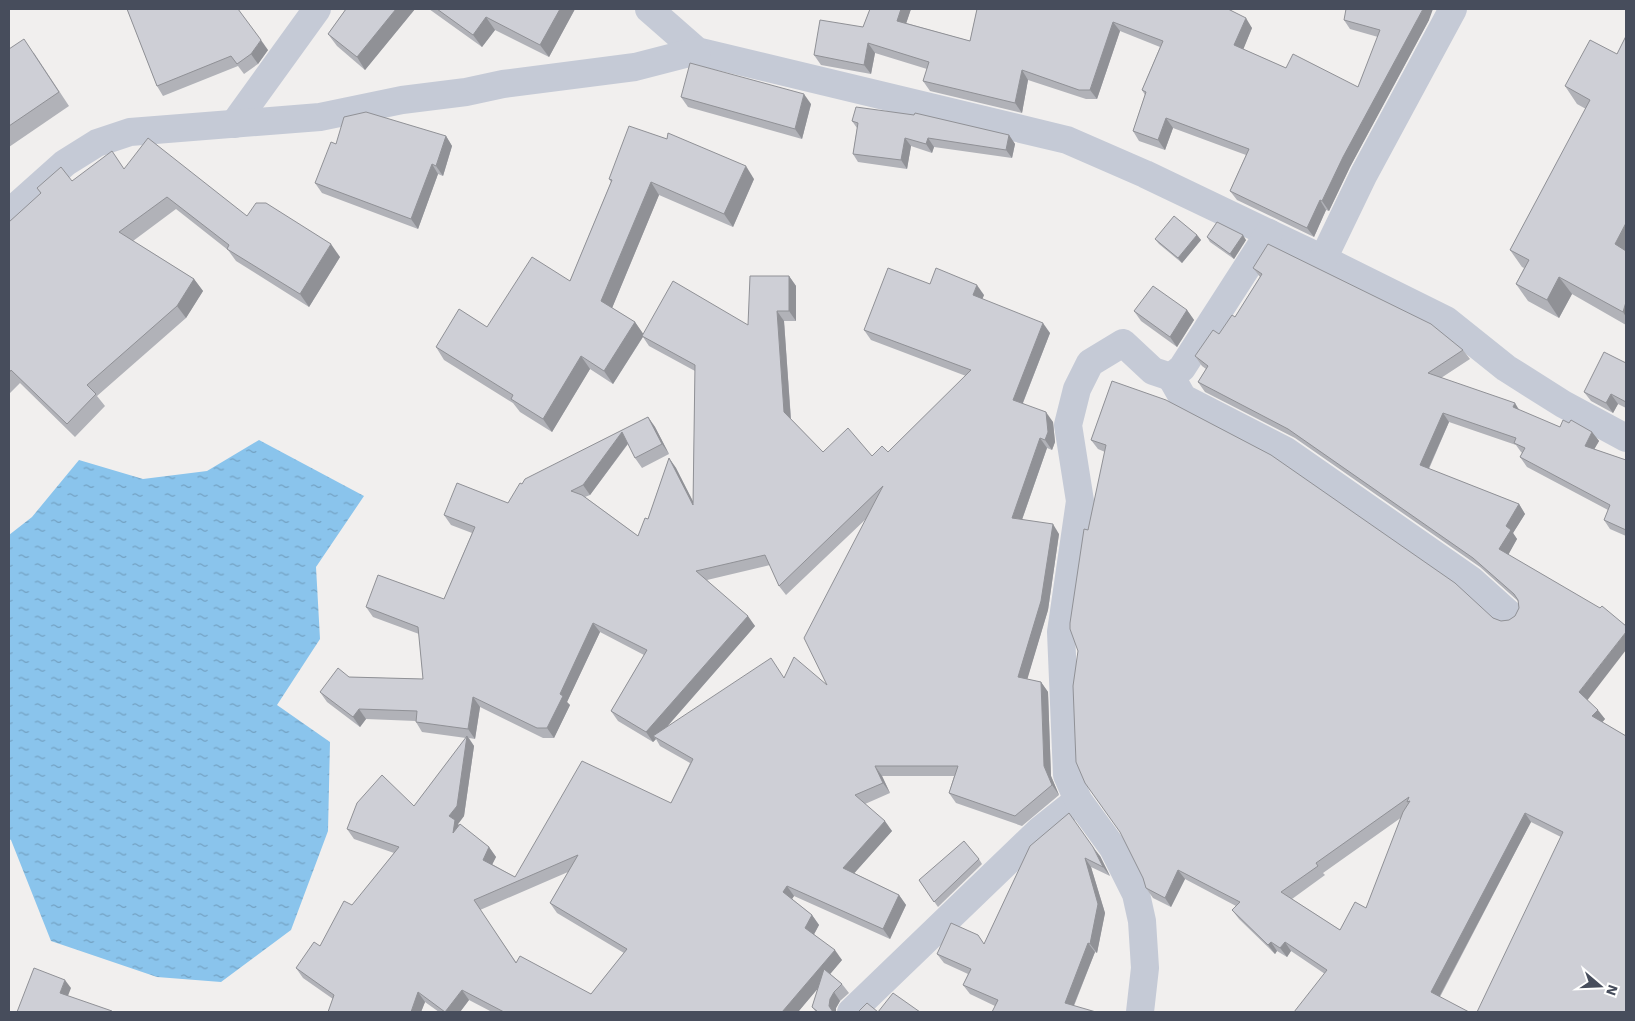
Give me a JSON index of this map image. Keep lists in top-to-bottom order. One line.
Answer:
{"north":"right"}
